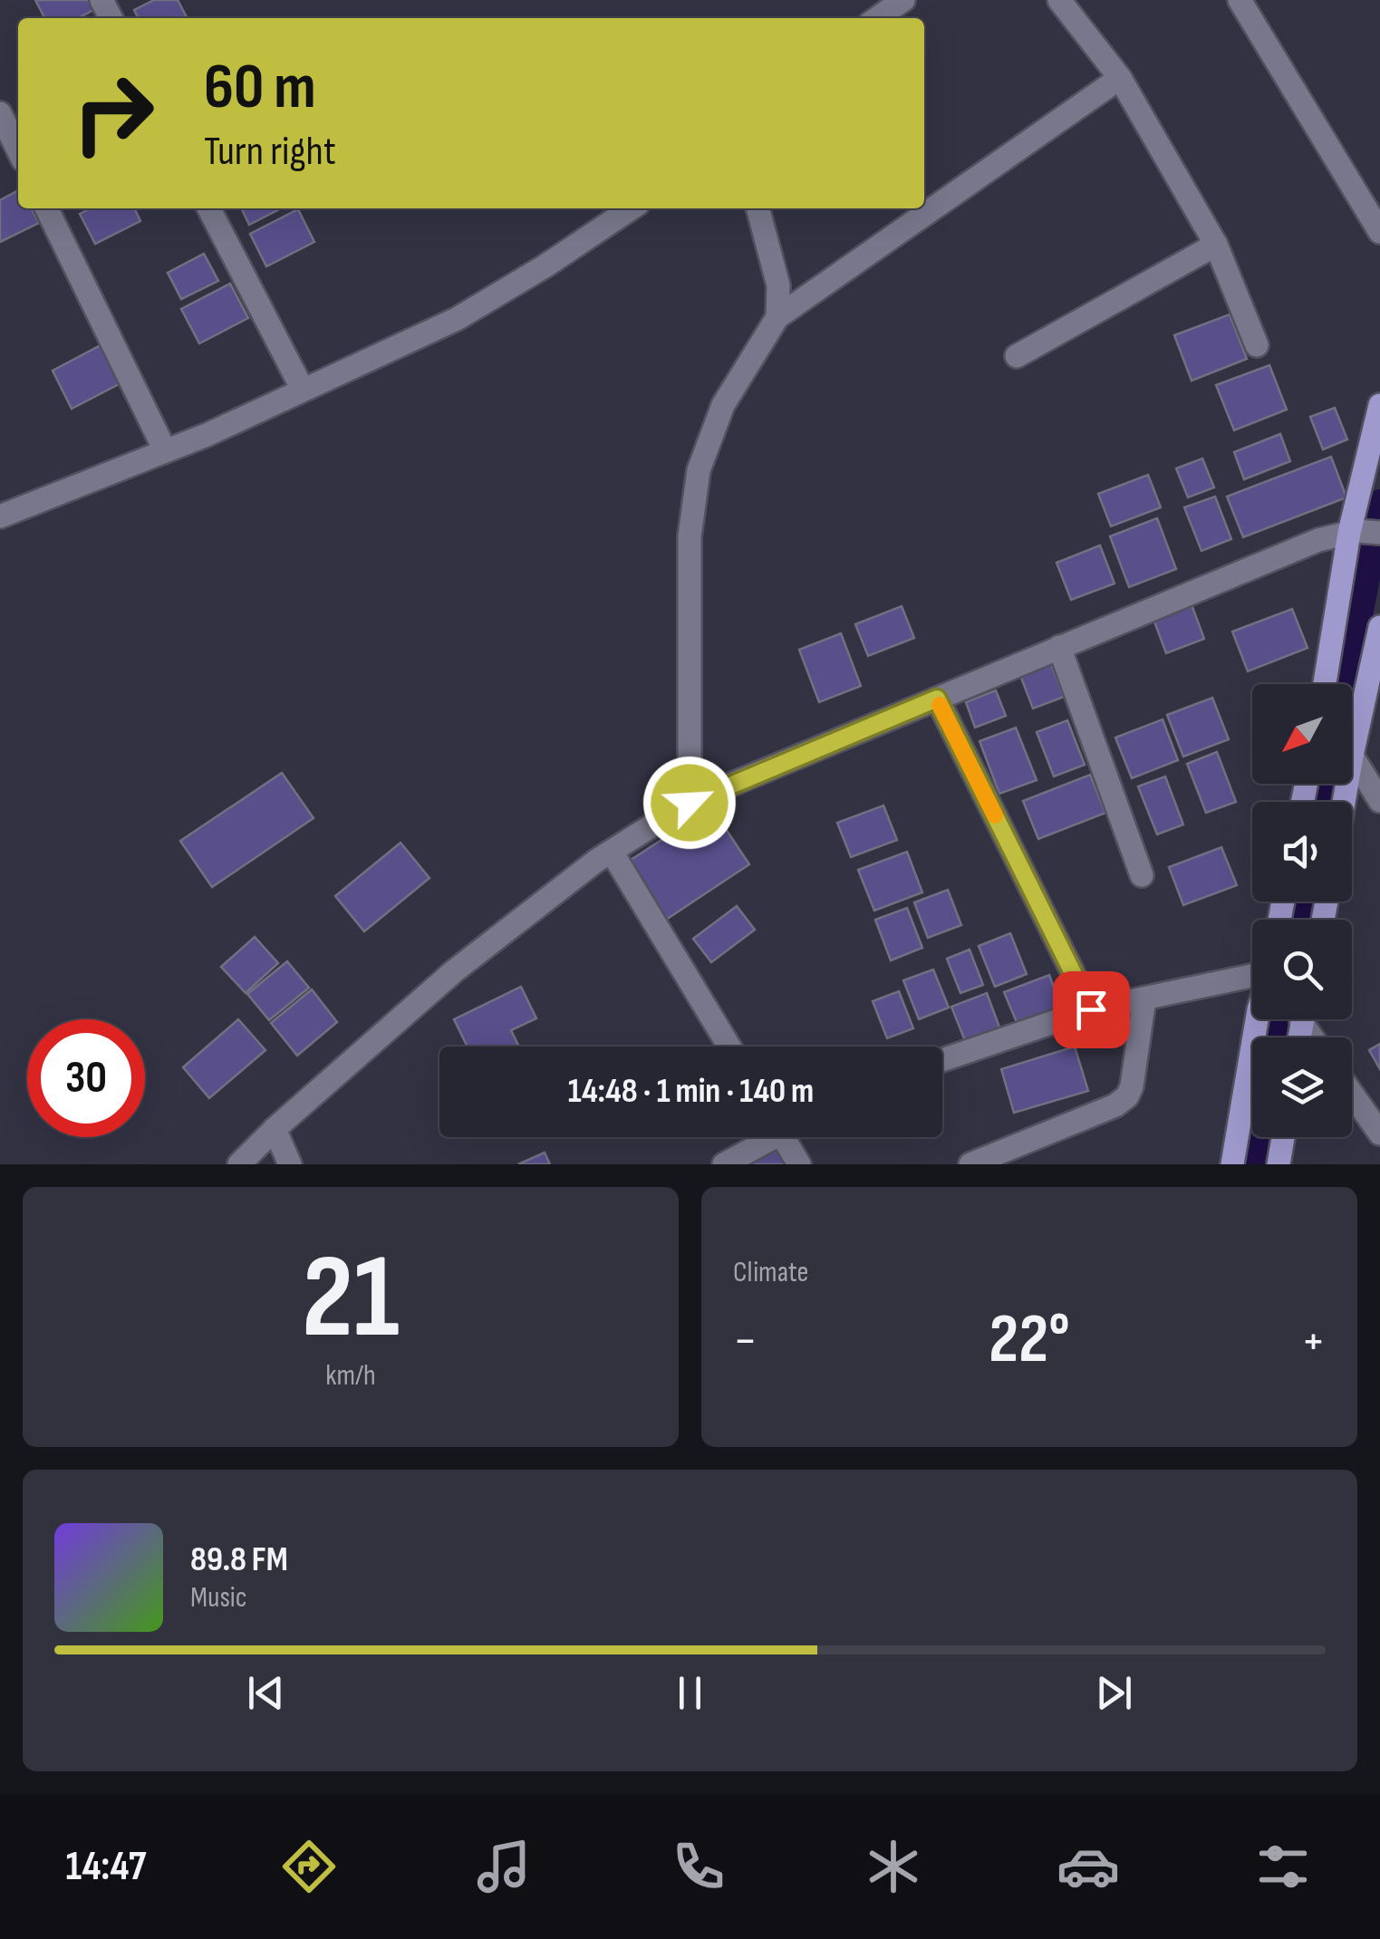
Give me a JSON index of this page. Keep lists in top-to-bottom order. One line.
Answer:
{"north":"bottom left","page":{"turn":["60 m","Turn right"],"limit":"30","trip":"14:48 · 1 min · 140 m","tile":[["21","km/h"],"Climate"],"heat":["−","22°","+"],"song":["89.8 FM","Music"],"tabs":"14:47"}}
